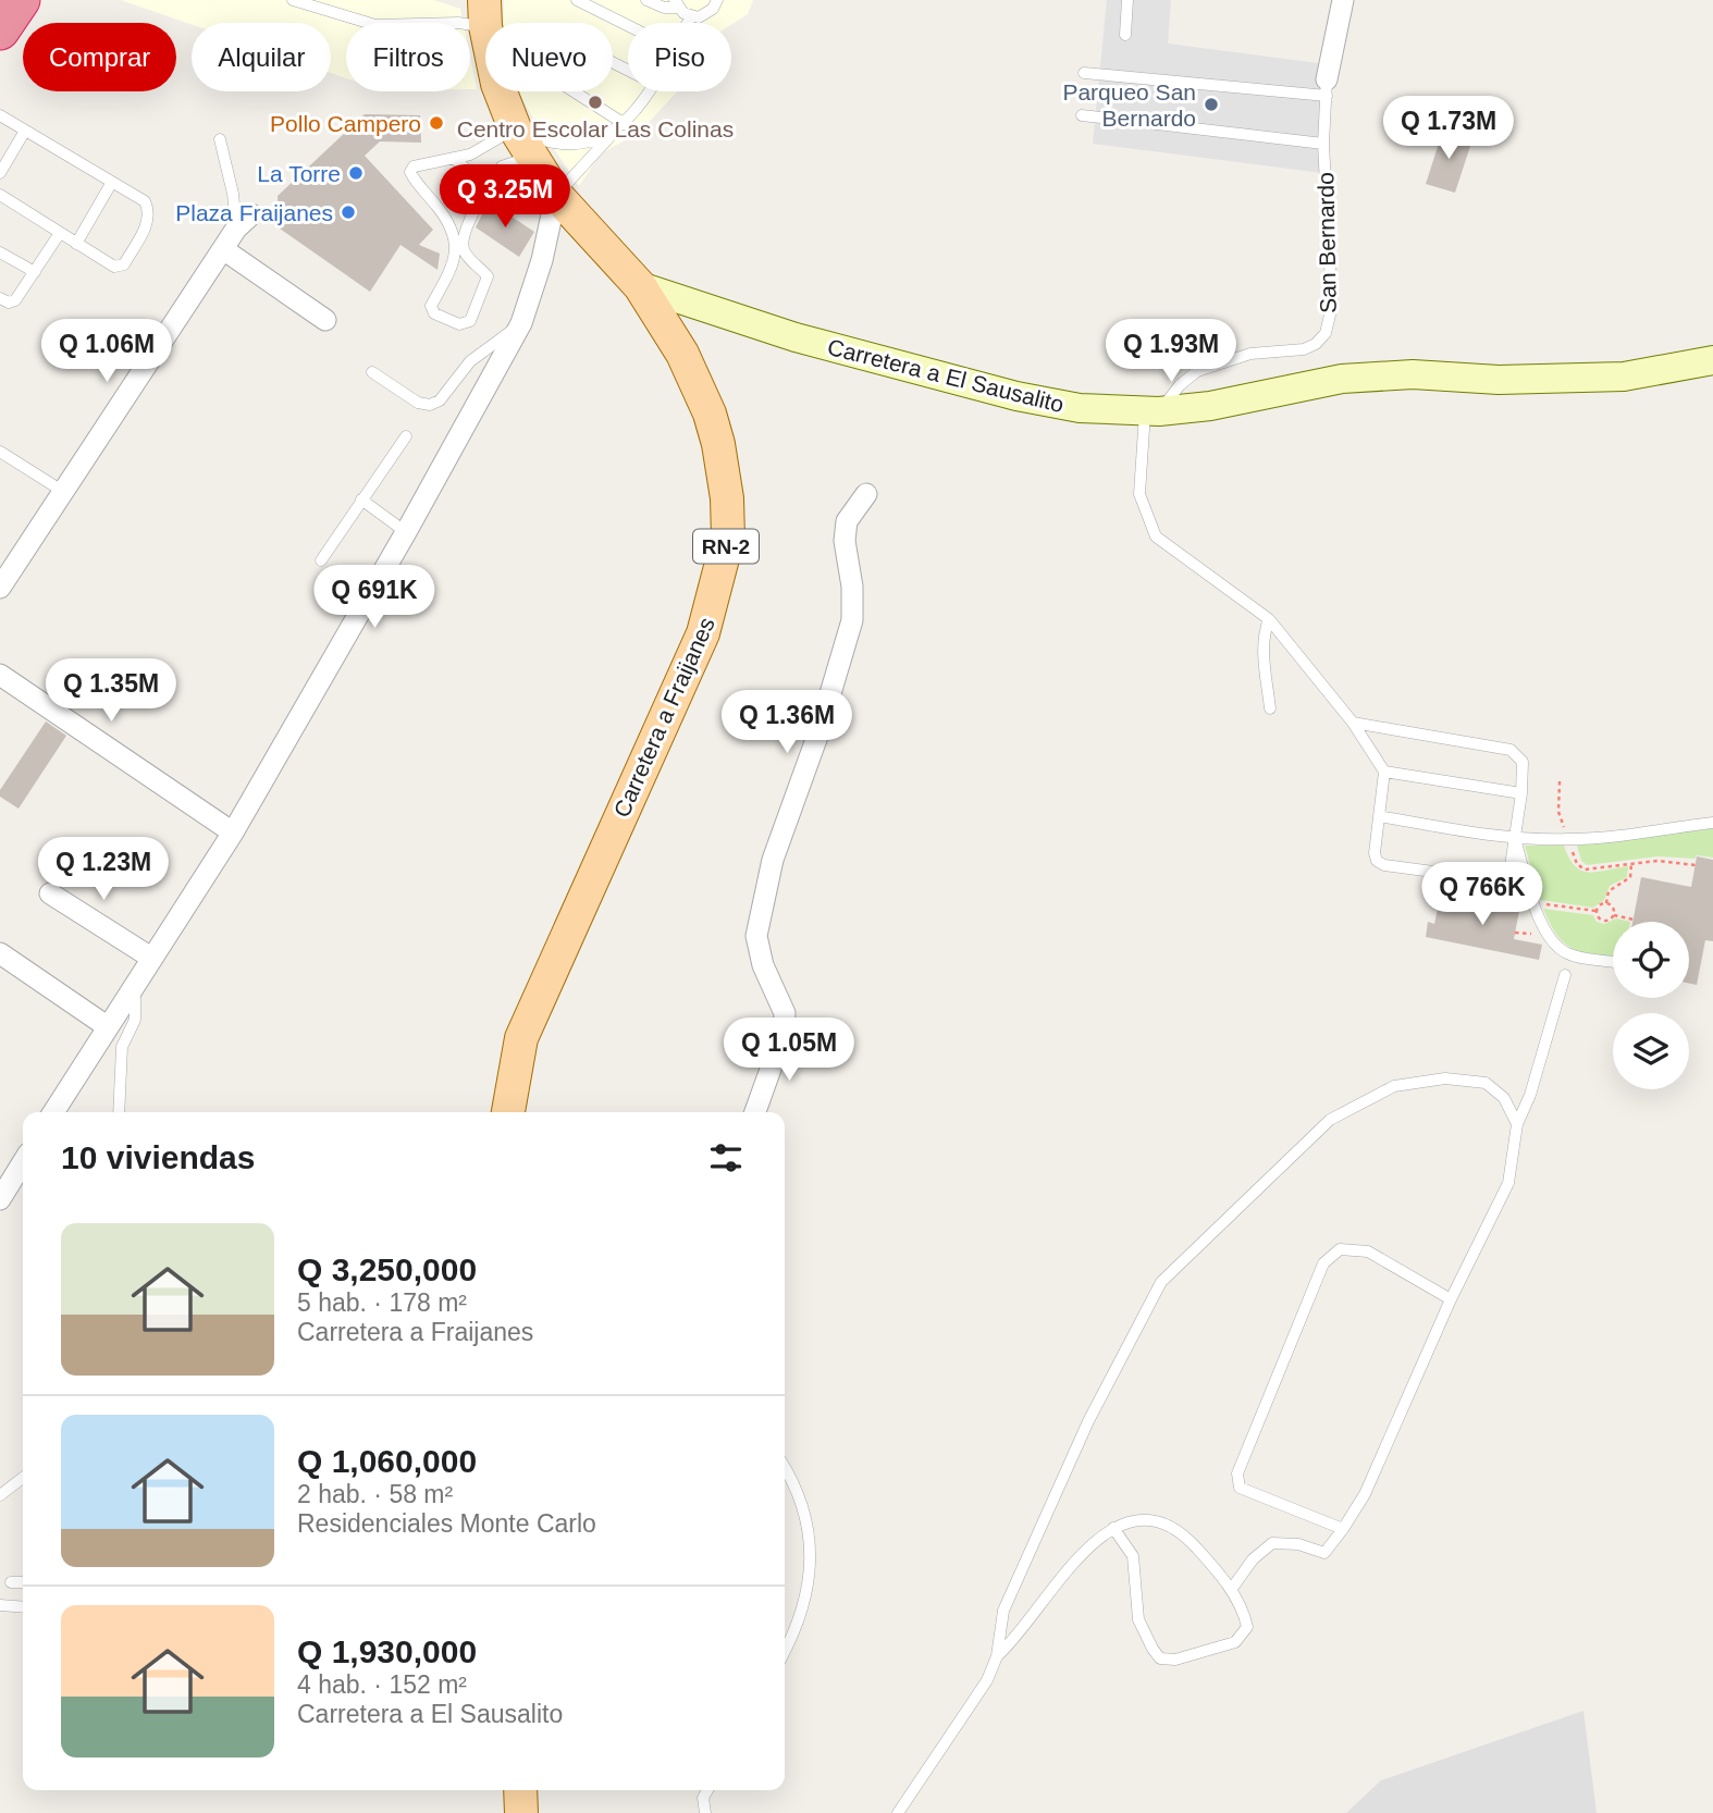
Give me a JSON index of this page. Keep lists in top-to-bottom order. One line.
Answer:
{"streets":{"main road":["RN-2","Carretera a Fraijanes"],"street":["San Bernardo","Carretera a El Sausalito"]},"crossings":[["San Bernardo","Carretera a El Sausalito"],["Carretera a El Sausalito","Carretera a Fraijanes"]],"places":["Centro Escolar Las Colinas","Parqueo San Bernardo","Pollo Campero","La Torre","Plaza Fraijanes"],"page":{"chip":["Comprar","Alquilar","Filtros","Nuevo","Piso"],"price":["Q 1.73M","Q 3.25M","Q 1.06M","Q 1.93M","Q 691K","Q 1.35M","Q 1.36M","Q 1.23M","Q 766K","Q 1.05M"],"heading":"10 viviendas","list":[{"name":"Q 3,250,000","note":"5 hab. · 178 m² · Carretera a Fraijanes"},{"name":"Q 1,060,000","note":"2 hab. · 58 m² · Residenciales Monte Carlo"},{"name":"Q 1,930,000","note":"4 hab. · 152 m² · Carretera a El Sausalito"}]}}
